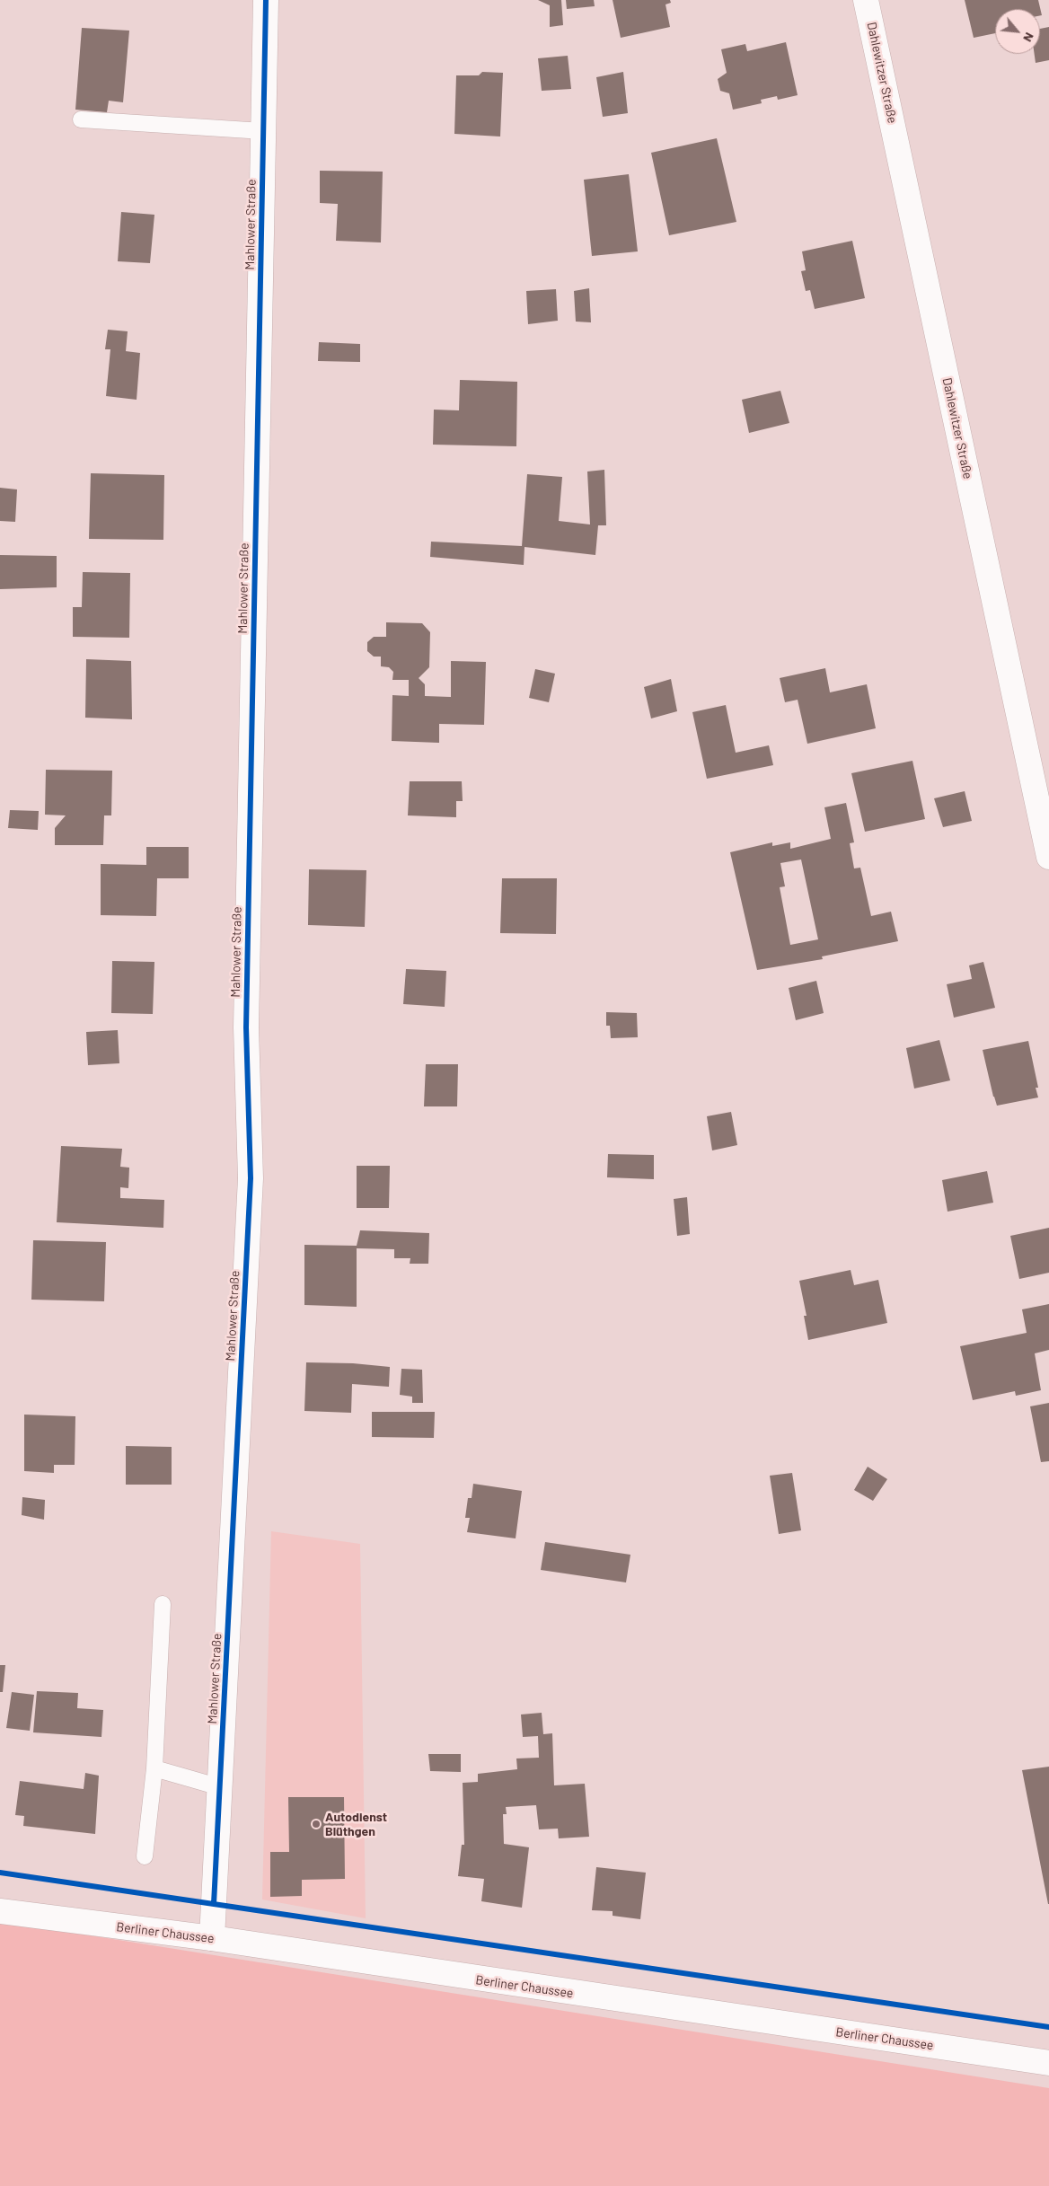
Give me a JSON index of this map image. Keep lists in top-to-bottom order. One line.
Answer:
{"streets":{"street":["Dahlewitzer Straße","Mahlower Straße","Berliner Chaussee"]},"crossings":[["Mahlower Straße","Berliner Chaussee"]],"places":["Autodienst Blüthgen"],"north":"bottom right"}
